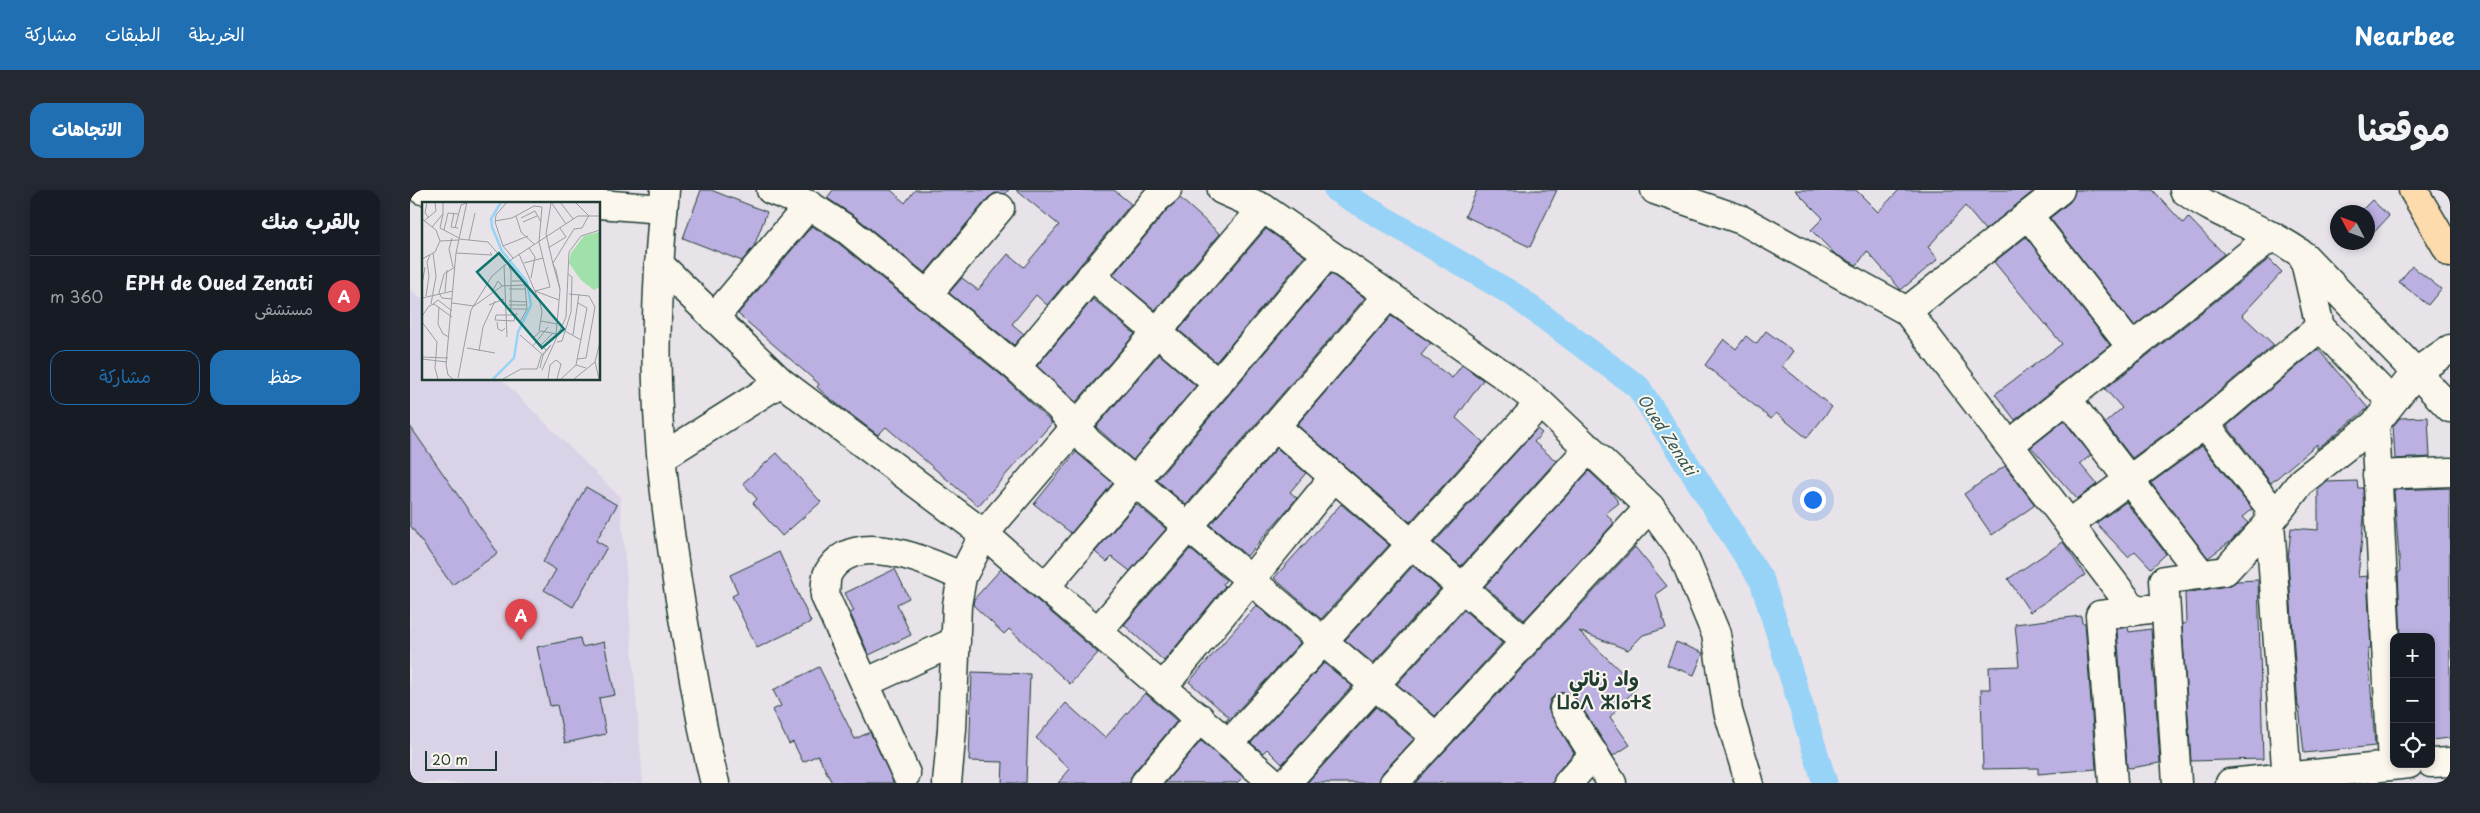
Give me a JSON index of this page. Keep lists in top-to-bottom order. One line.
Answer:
{"districts":["واد زناتي ⵡⴰⴷ ⵣⵏⴰⵜⵉ"],"water":["Oued Zenati"],"scale_bar":"20 m","north":"top left","page":{"header":"Nearbee","nav":["الخريطة","الطبقات","مشاركة"],"title":"موقعنا","buttons":["الاتجاهات",["حفظ","مشاركة"]],"heading":"بالقرب منك","list":[{"mark":"A","name":"EPH de Oued Zenati","note":"مستشفى","value":"360 m"}],"pins":"A","map_buttons":["+","−"],"scale":"20 m"}}
